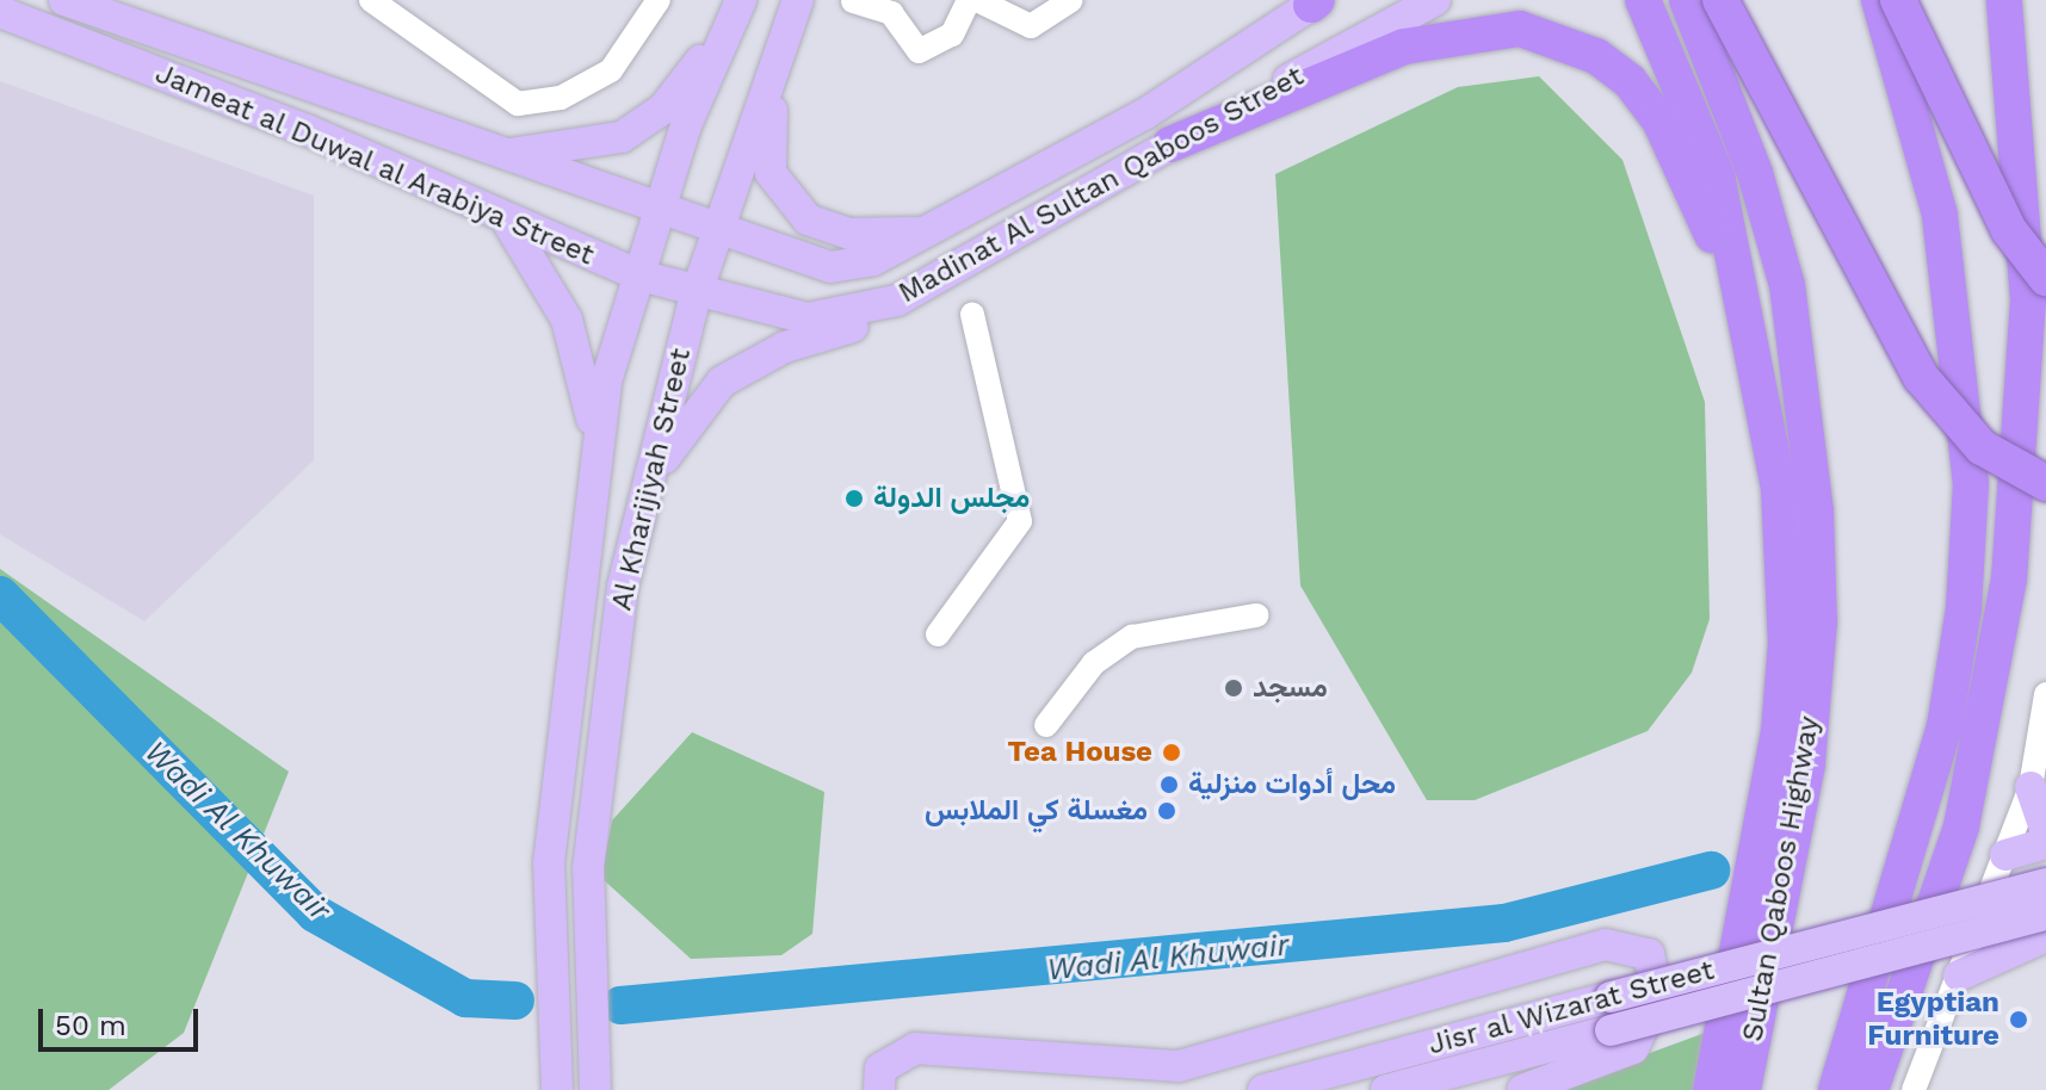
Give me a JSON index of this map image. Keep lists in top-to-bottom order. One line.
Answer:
{"streets":{"highway":["Sultan Qaboos Highway"],"main road":["Jameat al Duwal al Arabiya Street","Madinat Al Sultan Qaboos Street","Al Kharijiyah Street","Jisr al Wizarat Street"]},"crossings":[["Jameat al Duwal al Arabiya Street","Madinat Al Sultan Qaboos Street"],["Jameat al Duwal al Arabiya Street","Al Kharijiyah Street"],["Madinat Al Sultan Qaboos Street","Al Kharijiyah Street"]],"water":["Wadi Al Khuwair"],"places":["مجلس الدولة","مسجد","Tea House","محل أدوات منزلية","مغسلة كي الملابس","Egyptian Furniture"],"scale_bar":"50 m"}
